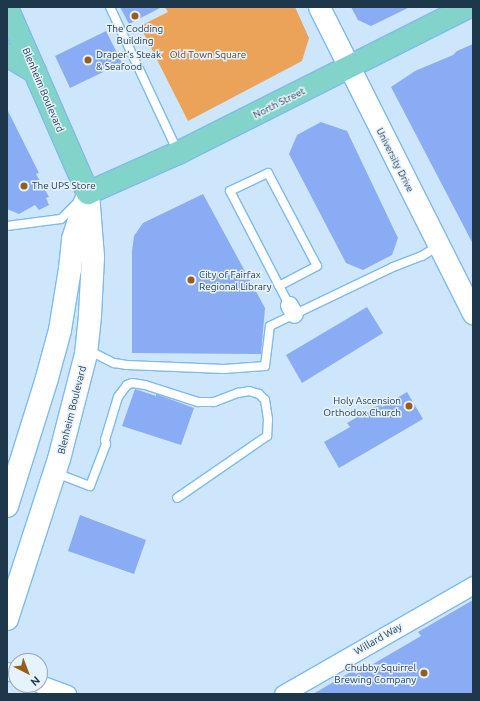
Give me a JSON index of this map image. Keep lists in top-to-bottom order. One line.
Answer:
{"streets":{"main road":["Blenheim Boulevard","North Street"],"street":["University Drive","Willard Way"]},"crossings":[["Blenheim Boulevard","North Street"],["North Street","University Drive"]],"parks":["Old Town Square"],"places":["The Codding Building","Draper’s Steak & Seafood","The UPS Store","City of Fairfax Regional Library","Holy Ascension Orthodox Church","Chubby Squirrel Brewing Company"],"north":"bottom right"}
